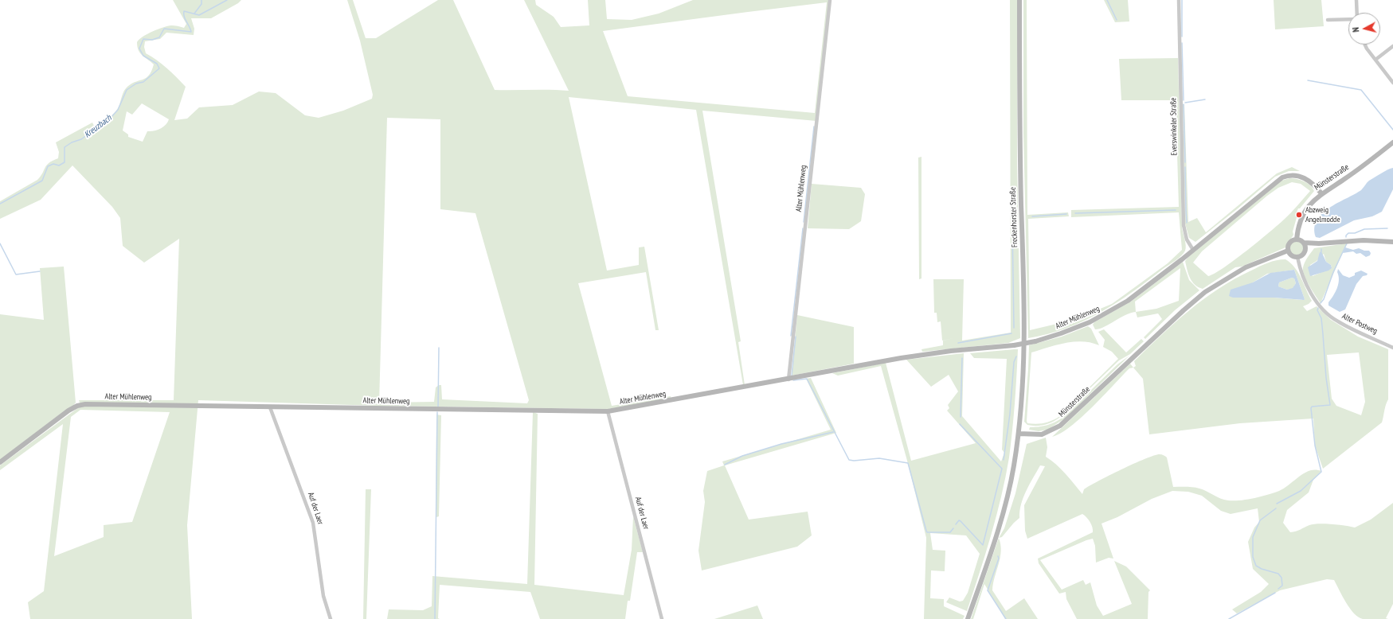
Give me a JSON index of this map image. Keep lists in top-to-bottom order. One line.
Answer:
{"streets":{"street":["Everswinkeler Straße","Münsterstraße","Alter Mühlenweg","Freckenhorster Straße","Alter Postweg","Auf der Laer"]},"crossings":[["Everswinkeler Straße","Alter Mühlenweg"],["Münsterstraße","Alter Mühlenweg"],["Münsterstraße","Freckenhorster Straße"],["Münsterstraße","Alter Postweg"],["Alter Mühlenweg","Auf der Laer"]],"water":["Kreuzbach"],"places":["Abzweig Angelmodde"],"north":"left"}
